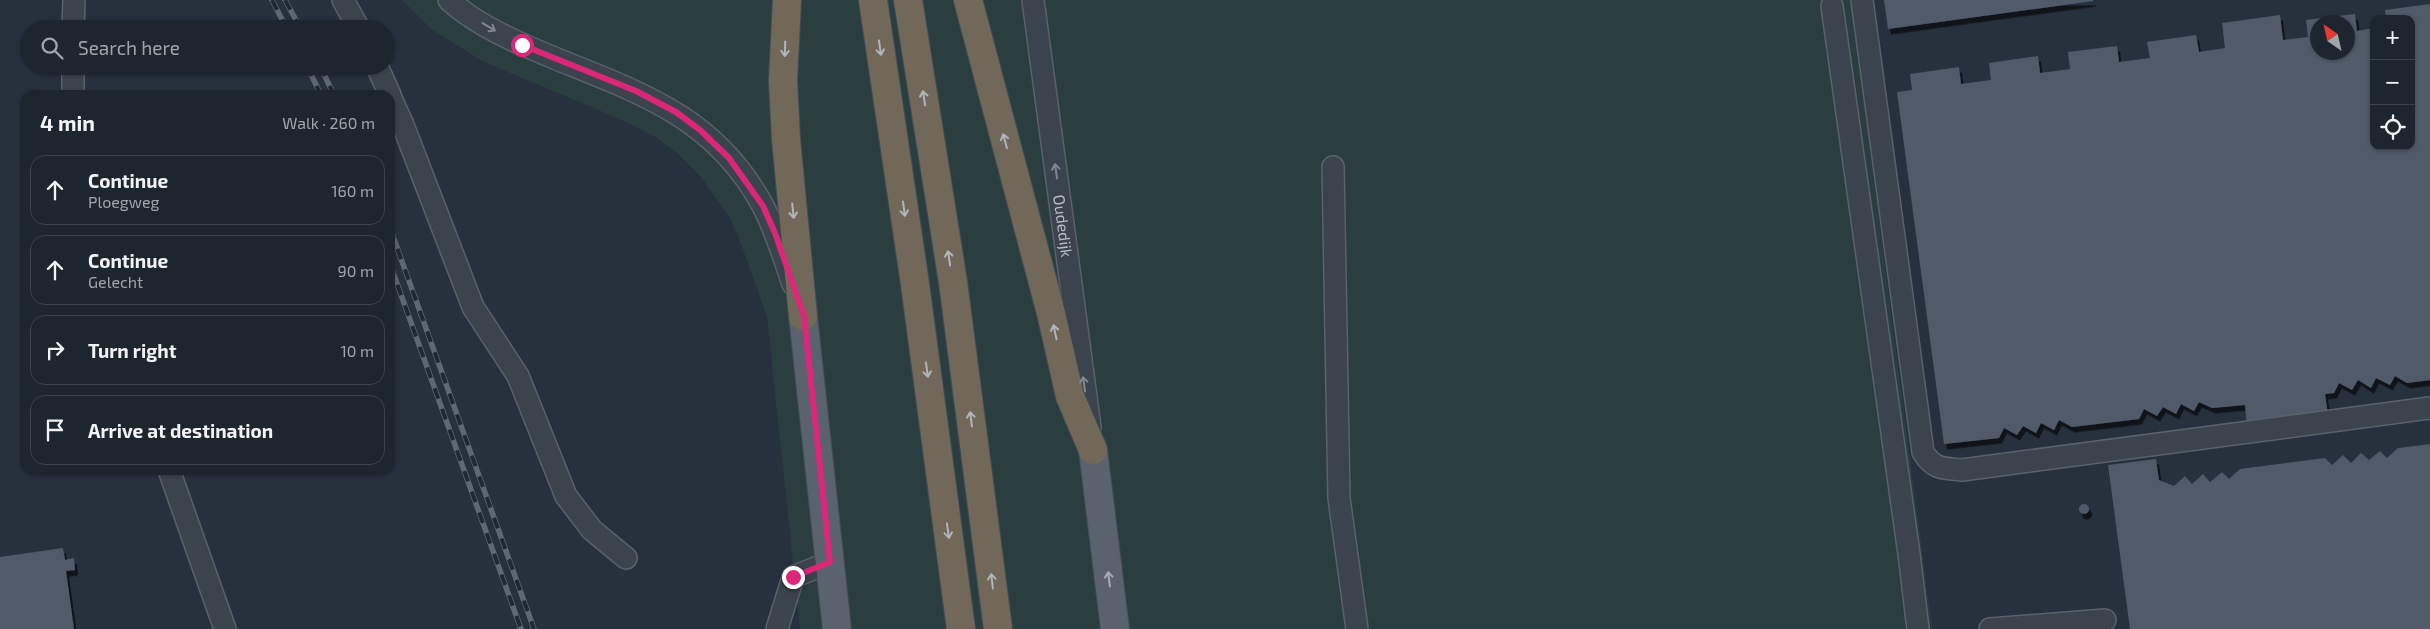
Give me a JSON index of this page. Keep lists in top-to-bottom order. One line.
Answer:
{"streets":{"street":["Oudedijk"]},"one_way":["Oudedijk"],"north":"top left","page":{"map_buttons":["+","−"],"search":"Search here","heading":["4 min","Walk · 260 m"],"list":[["Continue","Ploegweg","160 m"],["Continue","Gelecht","90 m"],["Turn right","10 m"],"Arrive at destination"]}}
